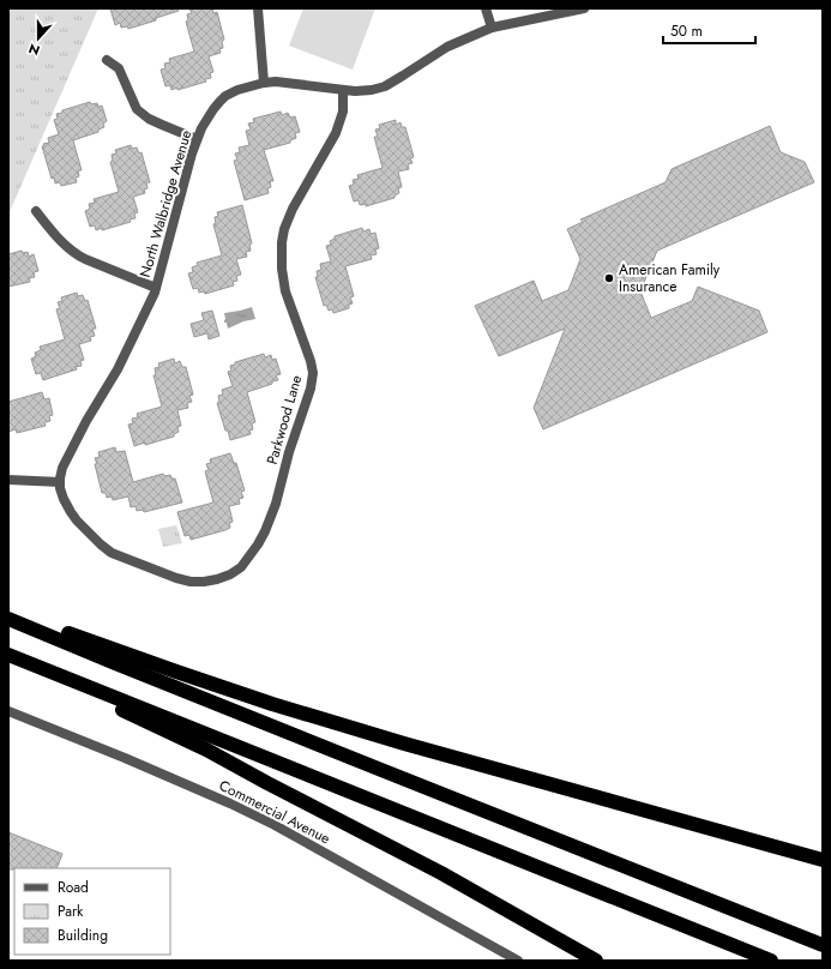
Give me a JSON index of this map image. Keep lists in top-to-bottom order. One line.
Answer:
{"streets":{"street":["North Walbridge Avenue","Parkwood Lane","Commercial Avenue"]},"crossings":[["North Walbridge Avenue","Parkwood Lane"]],"places":["American Family Insurance"],"legend":["Road","Park","Building"],"scale_bar":"50 m","north":"bottom"}
